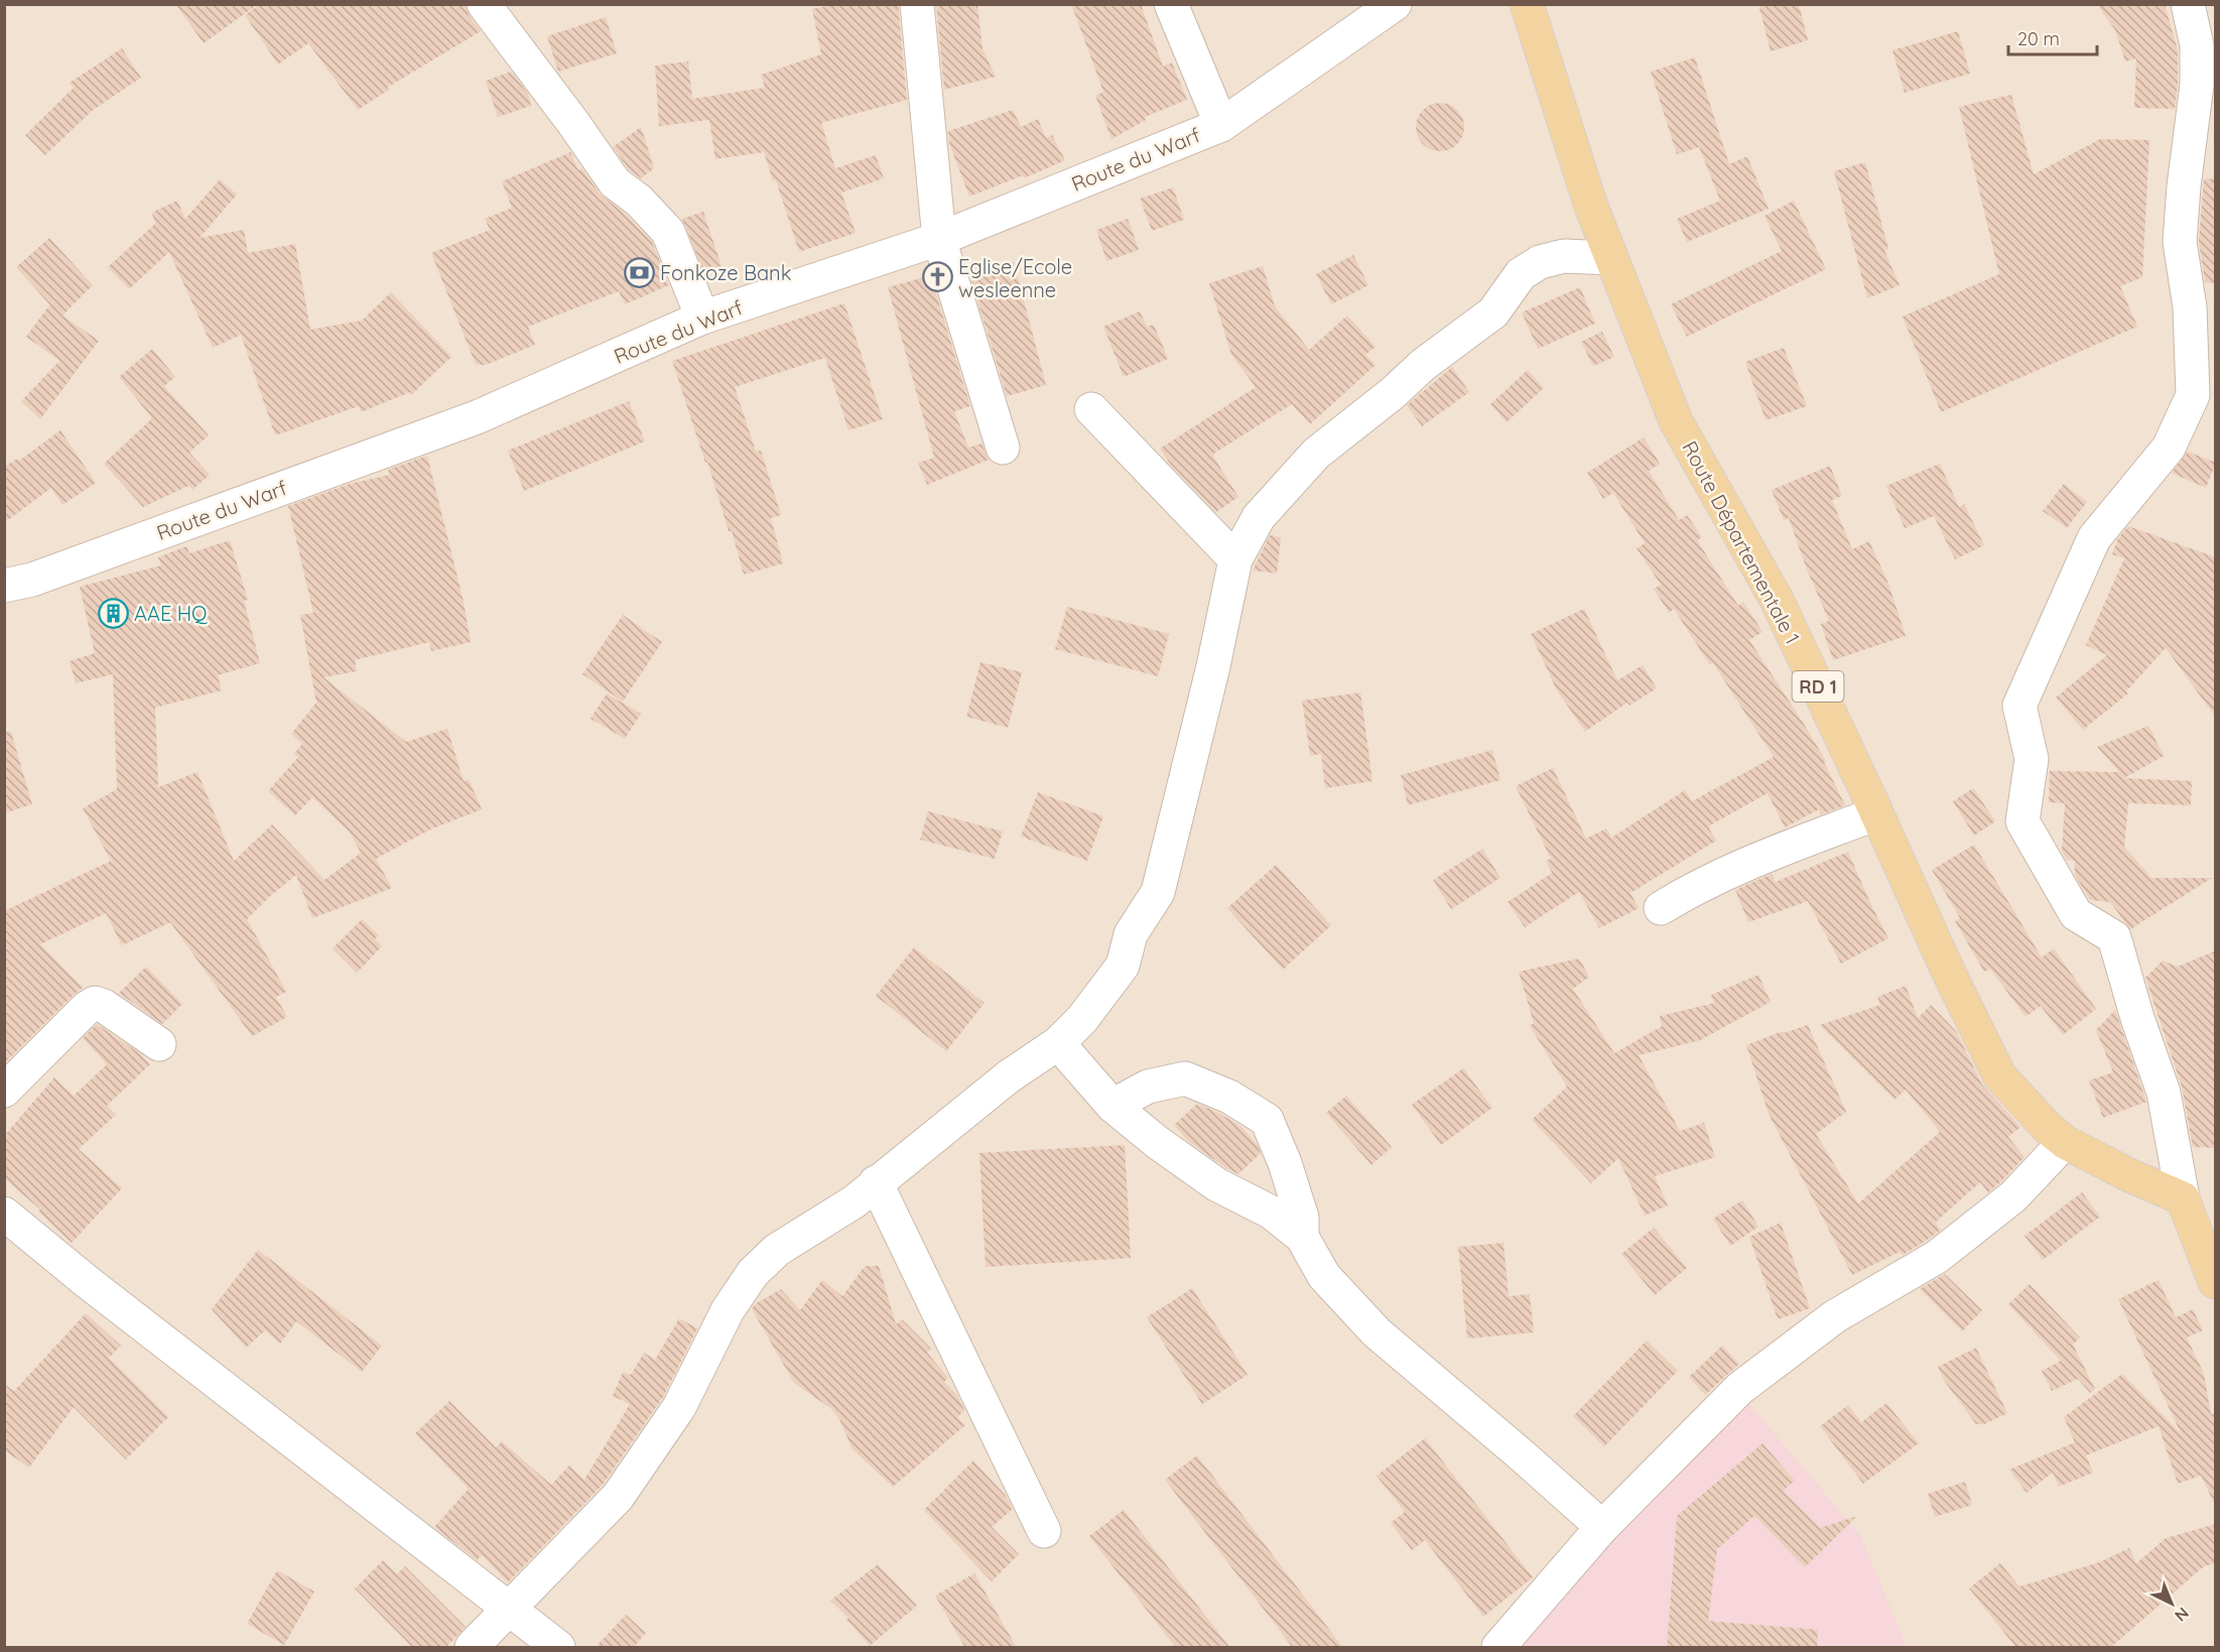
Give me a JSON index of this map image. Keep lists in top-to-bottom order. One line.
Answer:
{"streets":{"main road":["Route Départementale 1","RD 1"],"street":["Route du Warf"]},"places":{"bank":["Fonkoze Bank"],"church":["Eglise/Ecole wesleenne"],"building":["AAE HQ"]},"scale_bar":"20 m","north":"bottom right"}
